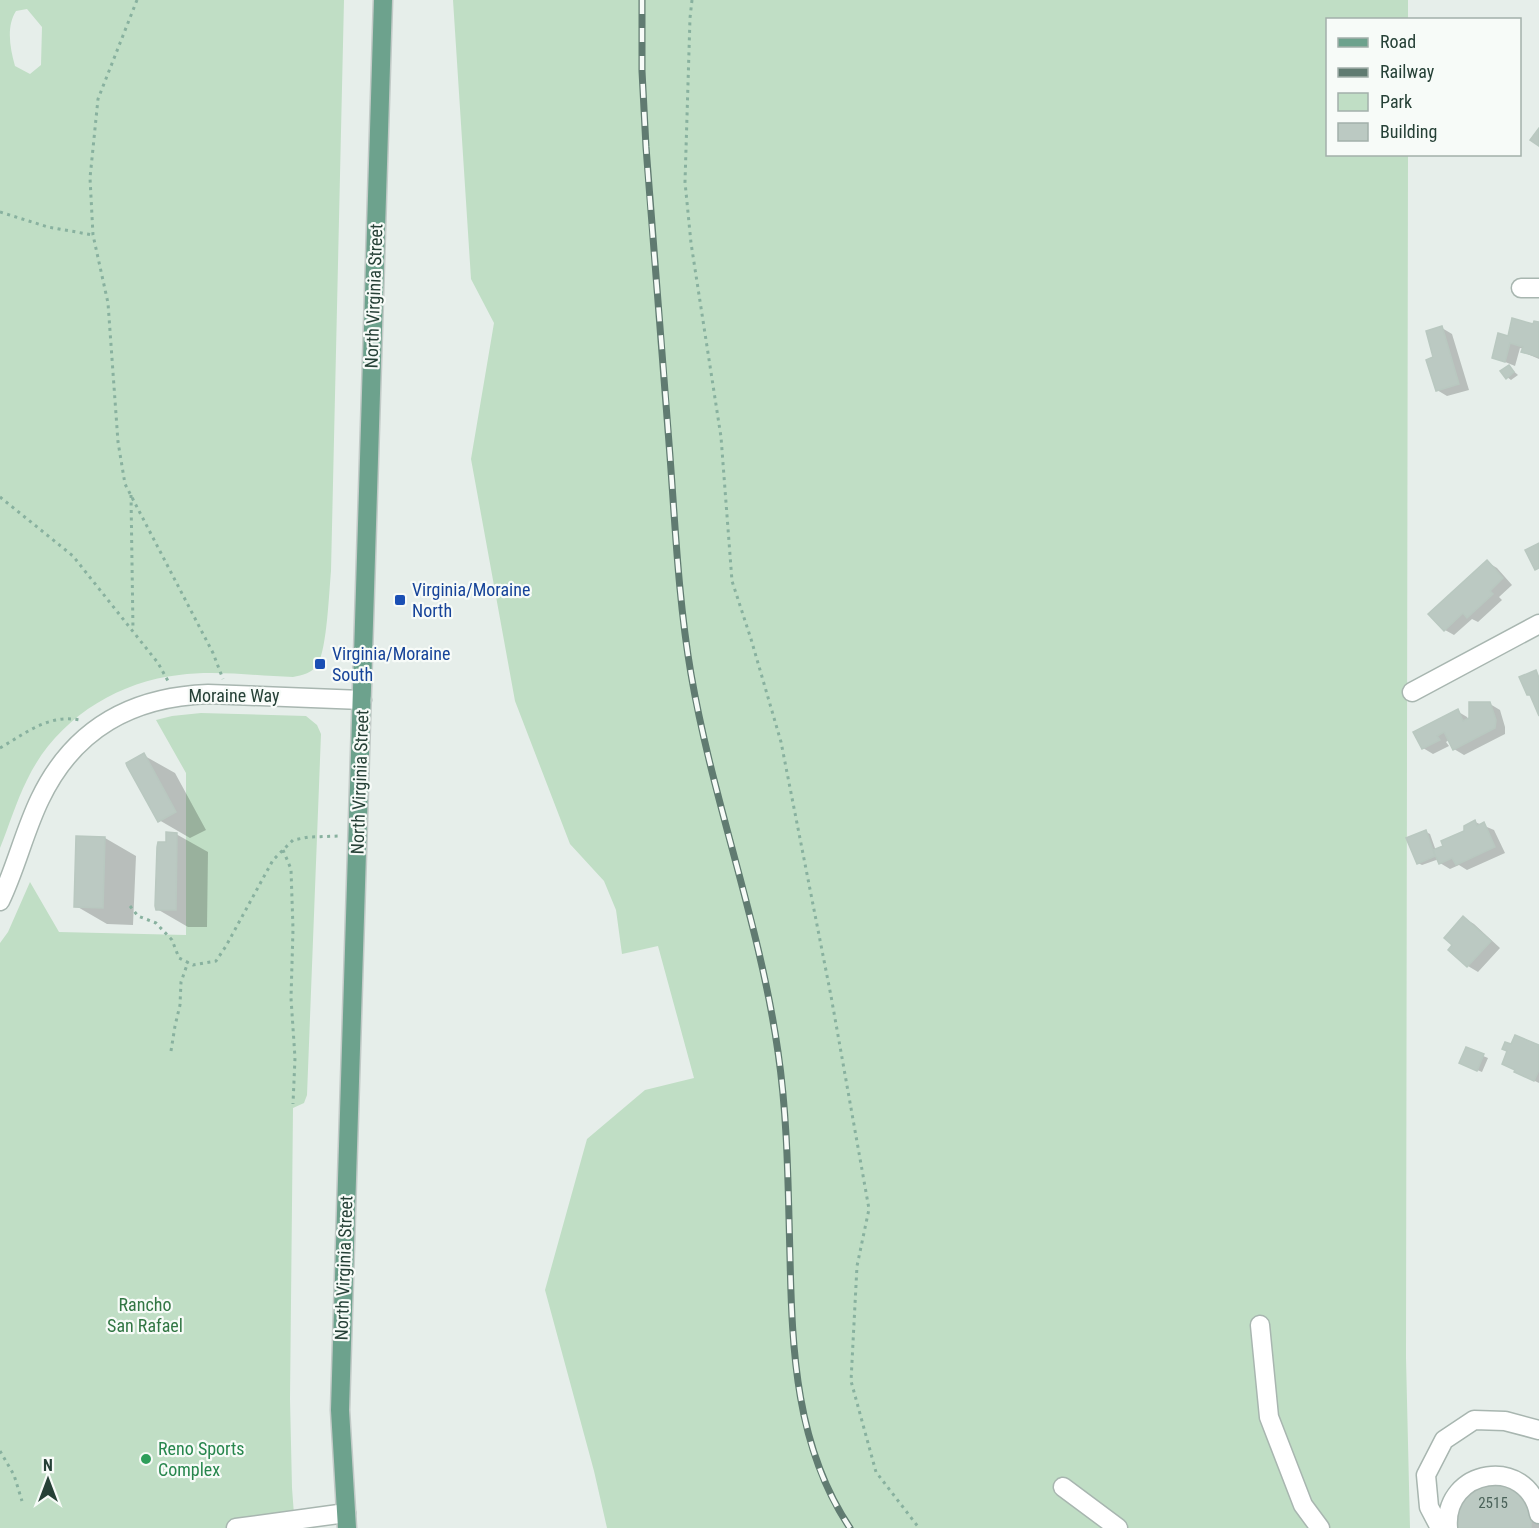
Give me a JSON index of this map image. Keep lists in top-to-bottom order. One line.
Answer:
{"streets":{"main road":["North Virginia Street"],"street":["Moraine Way"]},"crossings":[["North Virginia Street","Moraine Way"]],"parks":["Rancho San Rafael"],"places":{"transit":["Virginia/Moraine North","Virginia/Moraine South"],"other":["Reno Sports Complex"]},"house_numbers":["2515"],"legend":["Road","Railway","Park","Building"],"north":"top"}
